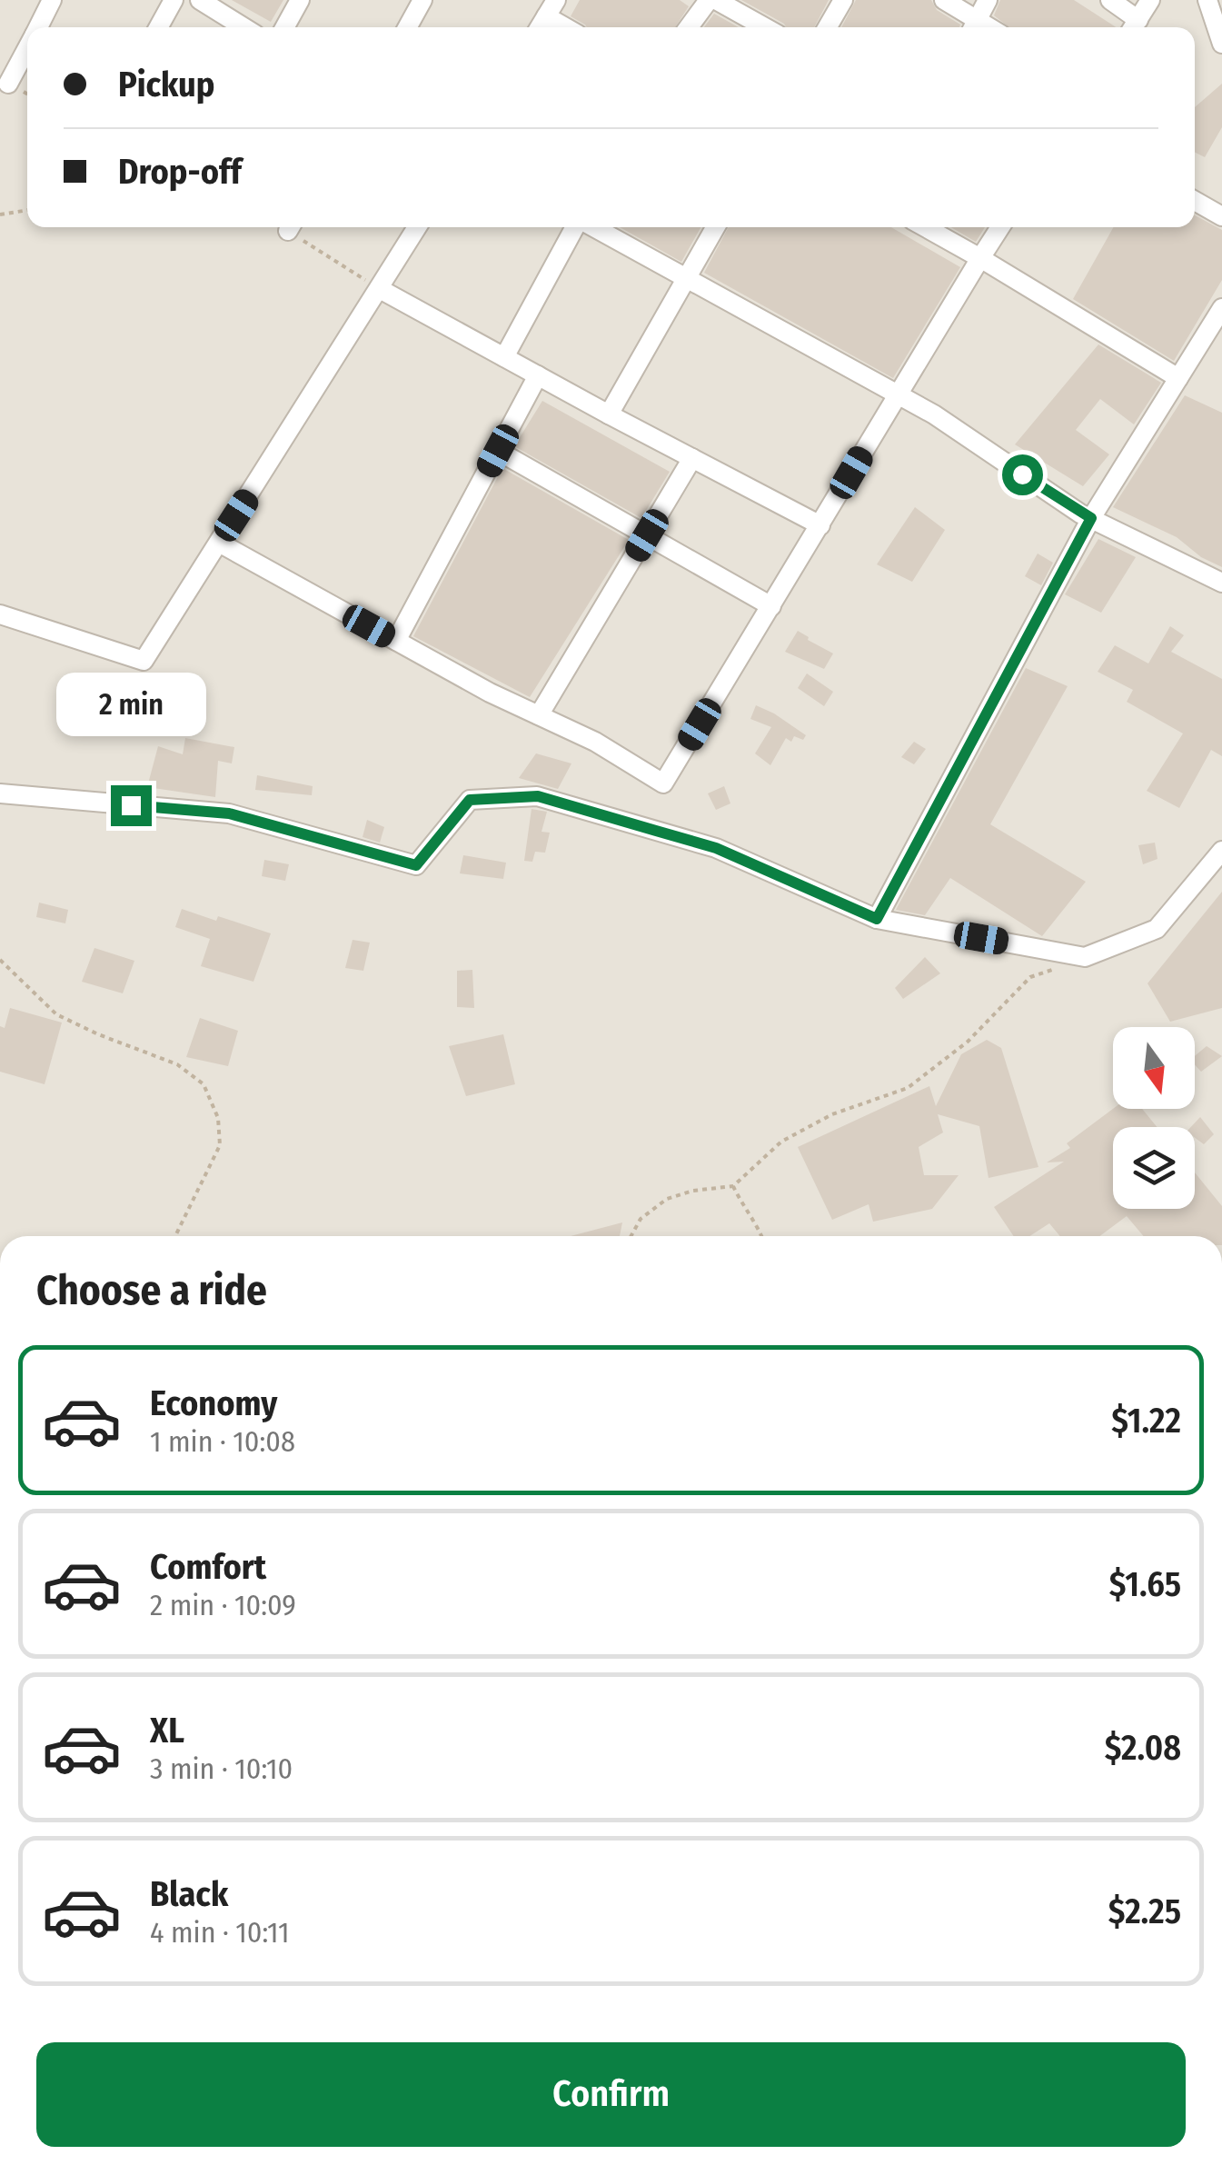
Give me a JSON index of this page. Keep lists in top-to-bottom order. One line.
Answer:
{"north":"bottom","page":{"banner":["Pickup","Drop-off"],"bubble":"2 min","heading":"Choose a ride","list":[{"name":"Economy","note":"1 min · 10:08","value":"$1.22"},{"name":"Comfort","note":"2 min · 10:09","value":"$1.65"},{"name":"XL","note":"3 min · 10:10","value":"$2.08"},{"name":"Black","note":"4 min · 10:11","value":"$2.25"}],"buttons":"Confirm"}}
